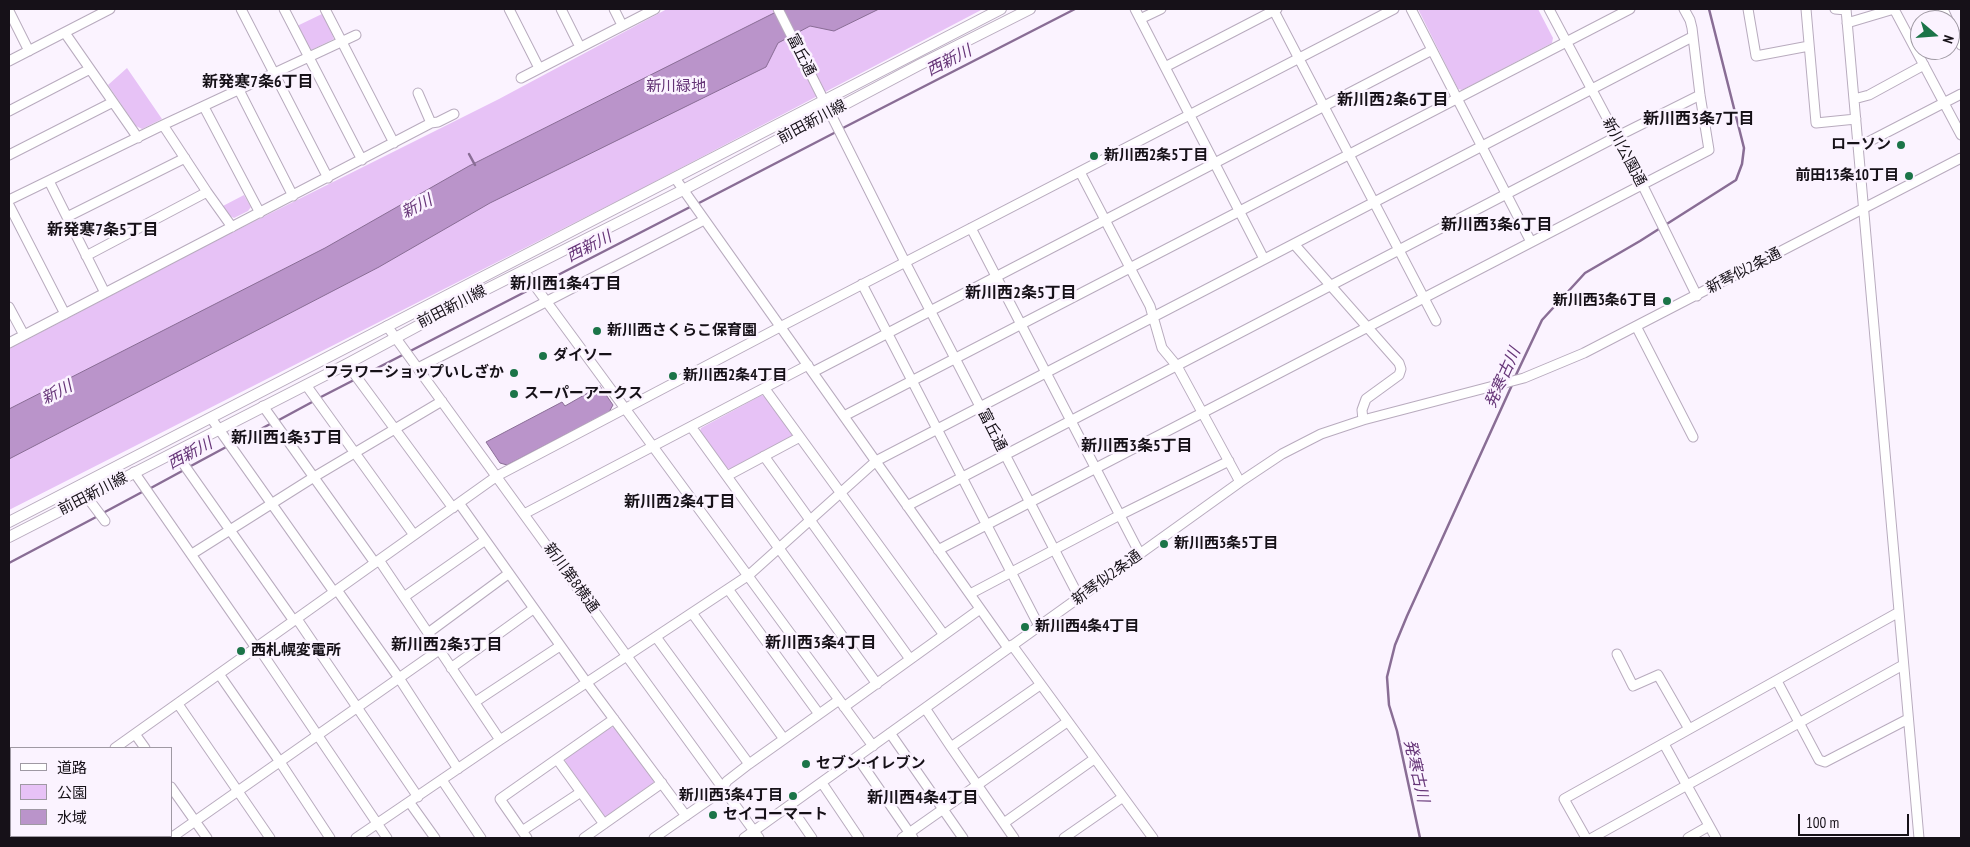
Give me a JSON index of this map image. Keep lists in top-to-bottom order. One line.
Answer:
{"streets":{"main road":["前田新川線"],"street":["富丘通","新川公園通","新琴似2条通","新川第8横通"]},"crossings":[["富丘通","前田新川線"],["富丘通","新琴似2条通"],["前田新川線","新川第8横通"],["新川公園通","新琴似2条通"],["新琴似2条通","新川第8横通"]],"districts":["新発寒7条6丁目","新川西2条6丁目","新川西3条7丁目","新川西3条6丁目","新発寒7条5丁目","新川西1条4丁目","新川西2条5丁目","新川西1条3丁目","新川西3条5丁目","新川西2条4丁目","新川西3条4丁目","新川西2条3丁目","新川西4条4丁目"],"water":["西新川","新川","発寒古川"],"parks":["新川緑地"],"places":["ローソン","新川西2条5丁目","前田13条10丁目","新川西3条6丁目","新川西さくらこ保育園","ダイソー","フラワーショップいしざか","新川西2条4丁目","スーパーアークス","新川西3条5丁目","新川西4条4丁目","西札幌変電所","セブン-イレブン","新川西3条4丁目","セイコーマート"],"legend":["道路","公園","水域"],"scale_bar":"100 m","north":"right"}
